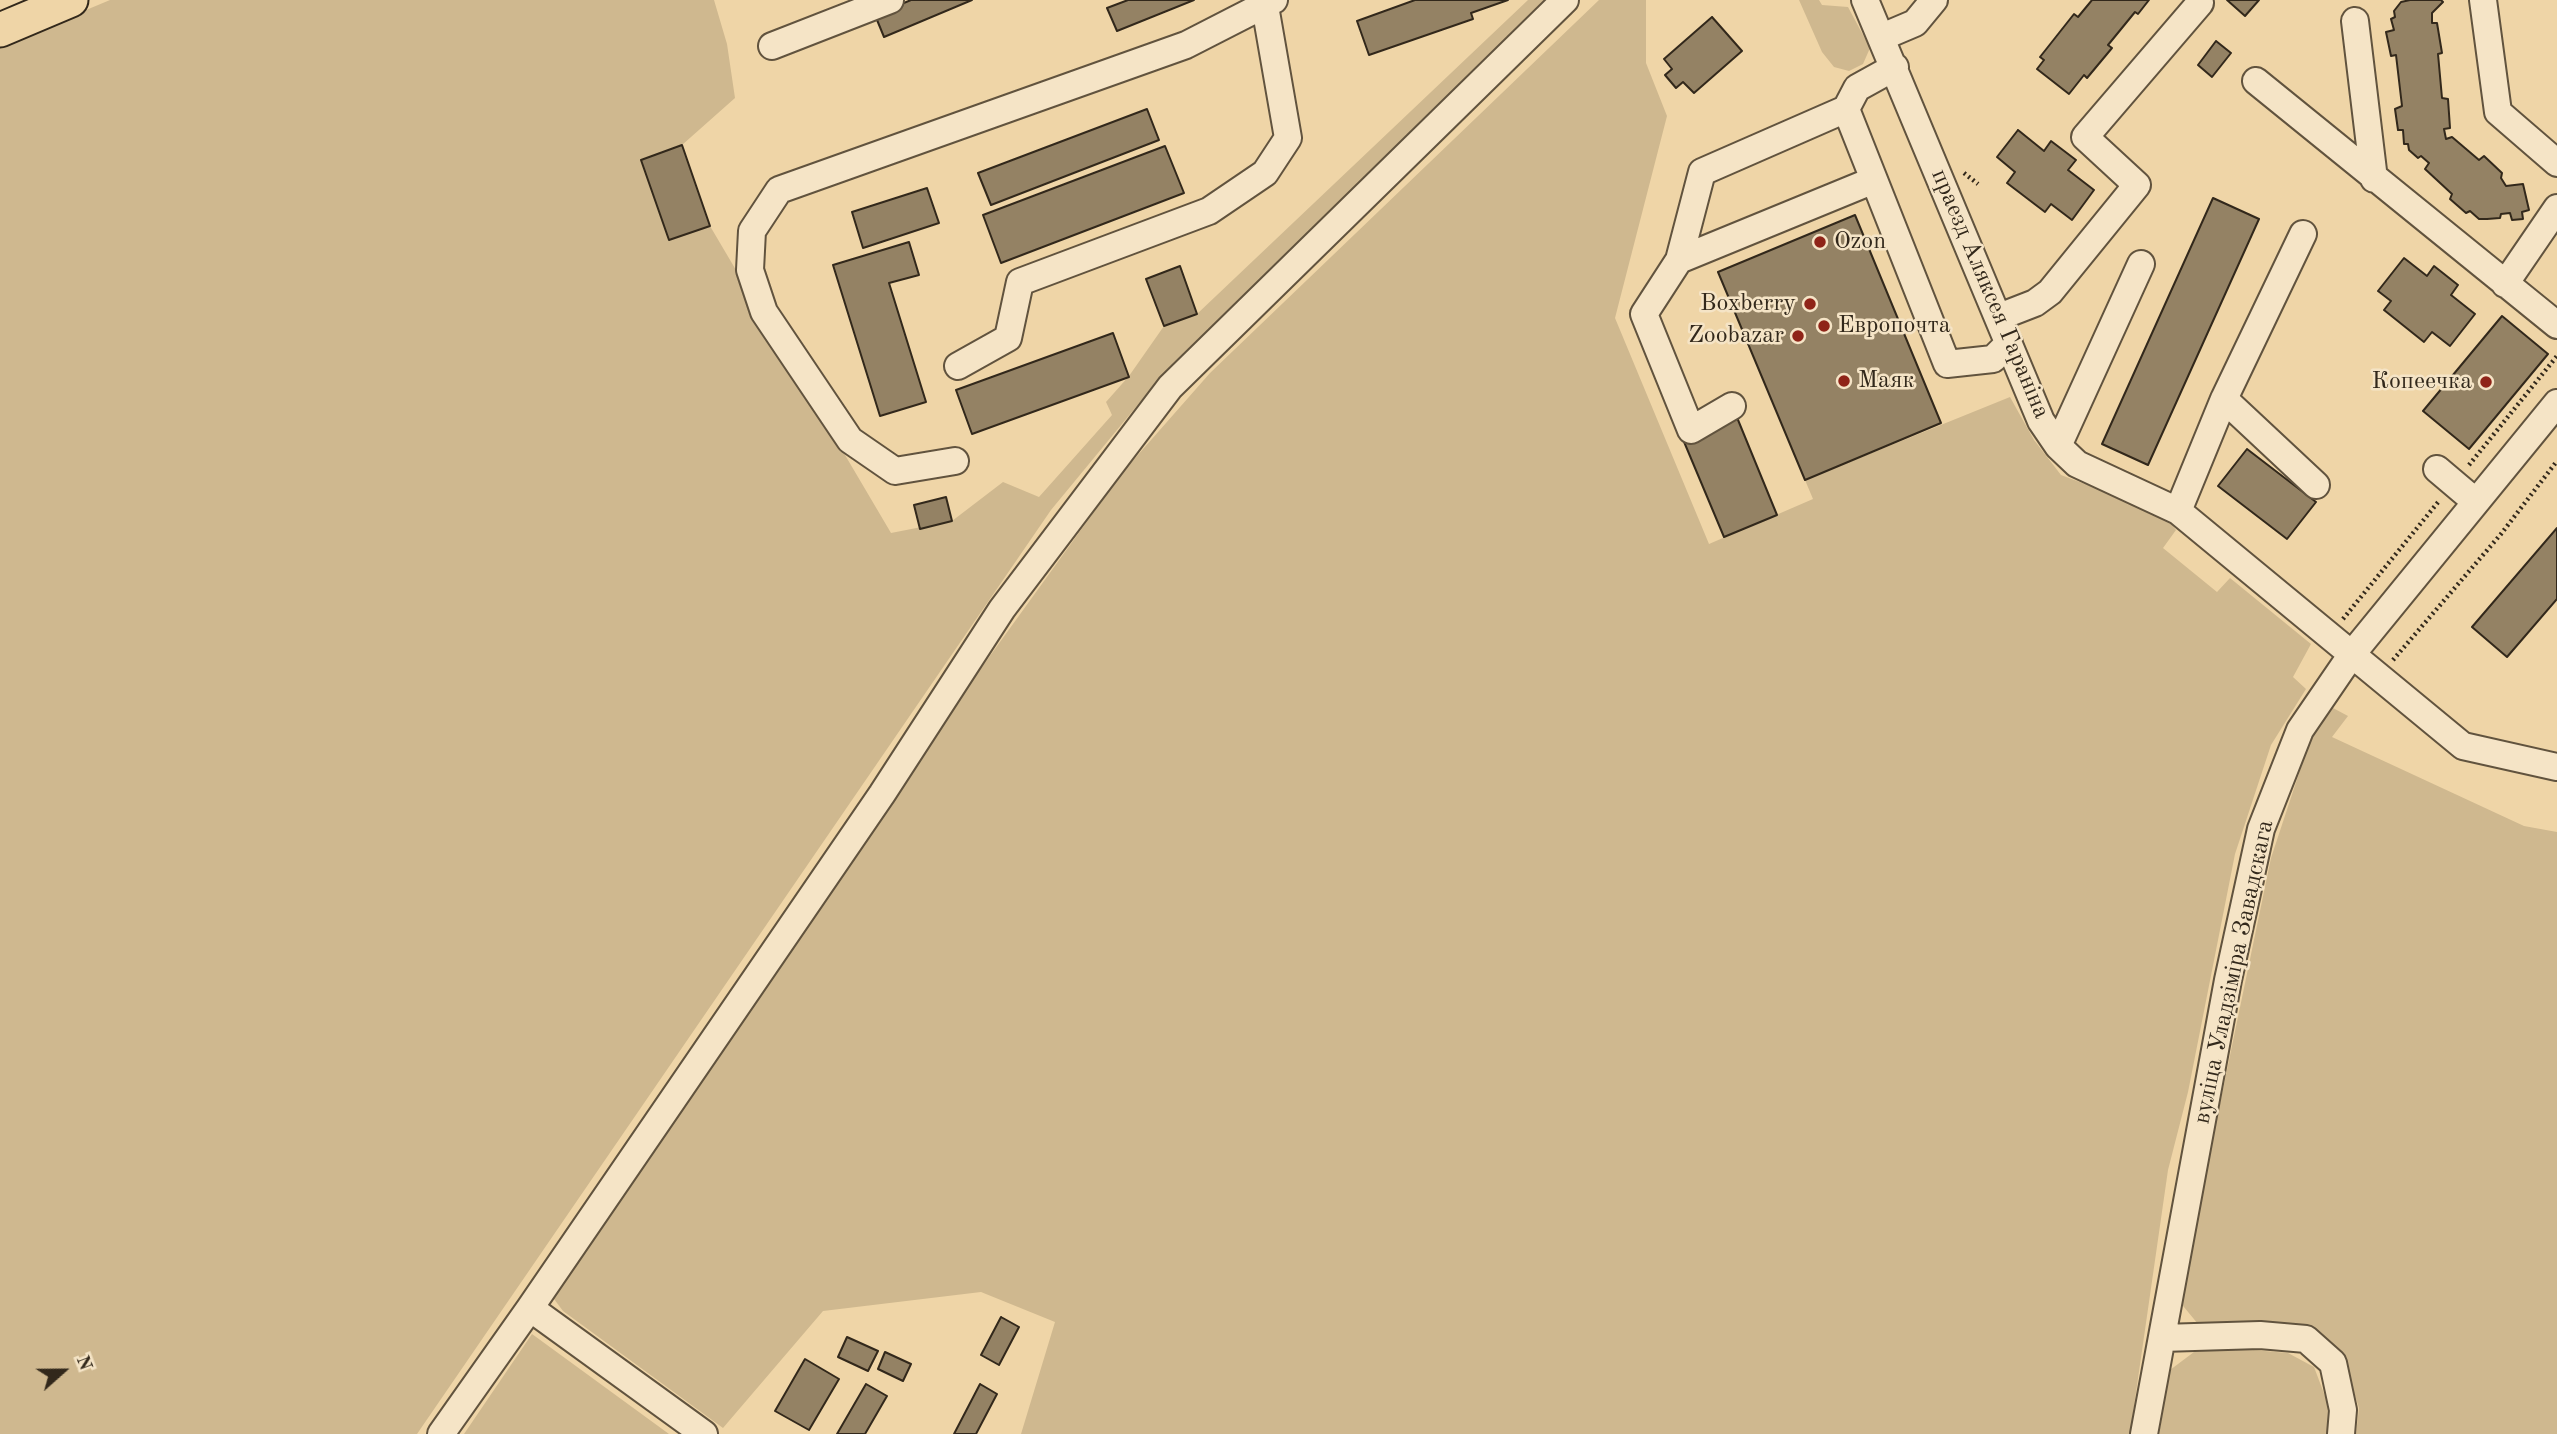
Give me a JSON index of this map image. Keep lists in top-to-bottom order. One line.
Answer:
{"streets":{"street":["праезд Аляксея Гараніна","вуліца Уладзіміра Завадскага"]},"crossings":[["праезд Аляксея Гараніна","вуліца Уладзіміра Завадскага"]],"places":["Ozon","Boxberry","Европочта","Zoobazar","Маяк","Копеечка"],"north":"right"}
